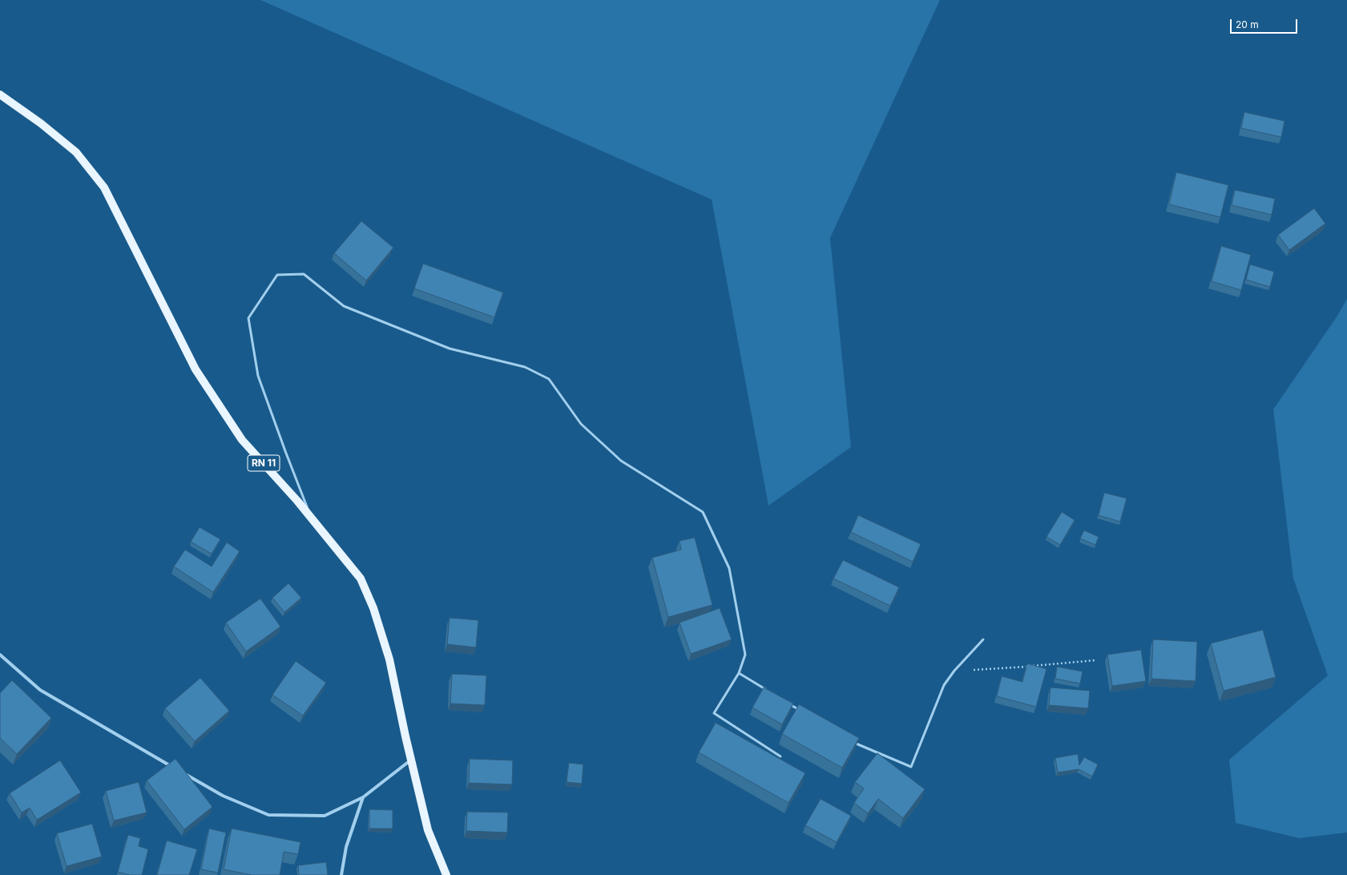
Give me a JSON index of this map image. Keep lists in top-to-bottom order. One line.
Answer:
{"streets":{"main road":["RN 11"]},"scale_bar":"20 m"}
